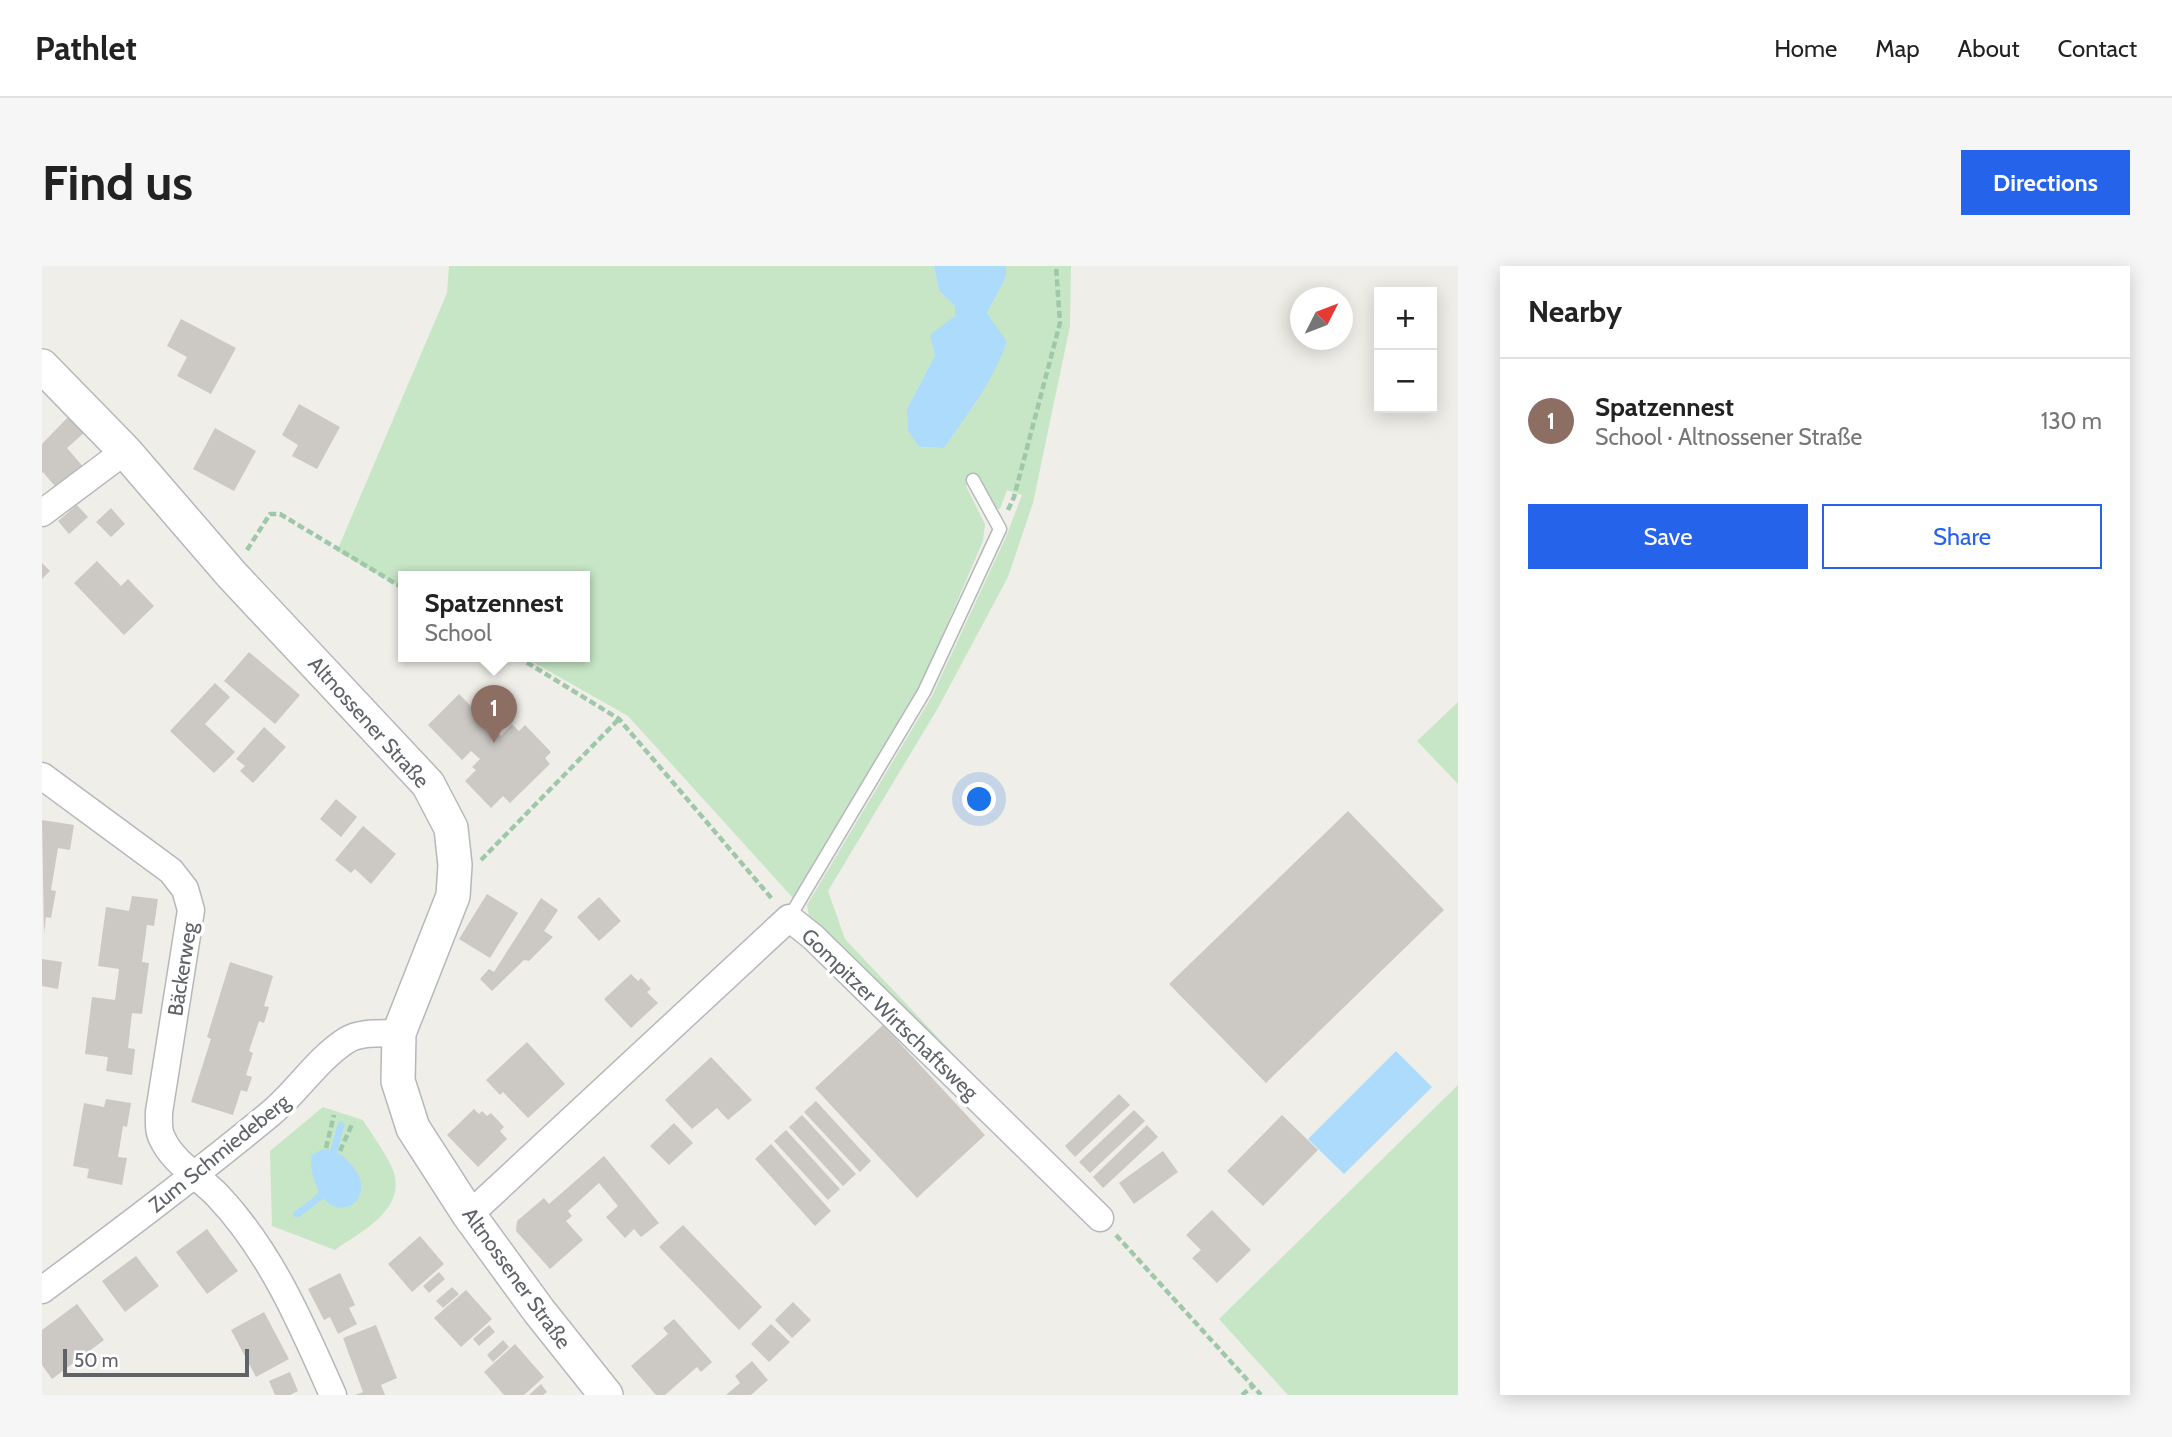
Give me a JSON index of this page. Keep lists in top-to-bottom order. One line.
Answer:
{"streets":{"street":["Altnossener Straße","Bäckerweg","Gompitzer Wirtschaftsweg","Zum Schmiedeberg"]},"crossings":[["Altnossener Straße","Gompitzer Wirtschaftsweg"],["Altnossener Straße","Zum Schmiedeberg"],["Bäckerweg","Zum Schmiedeberg"]],"scale_bar":"50 m","north":"top right","page":{"header":"Pathlet","nav":["Home","Map","About","Contact"],"buttons":["Directions",["Save","Share"]],"title":"Find us","heading":"Nearby","map_buttons":["+","−"],"list":[{"mark":"1","name":"Spatzennest","note":"School · Altnossener Straße","value":"130 m"}],"popup":["Spatzennest","School"],"pins":"1","scale":"50 m"}}
